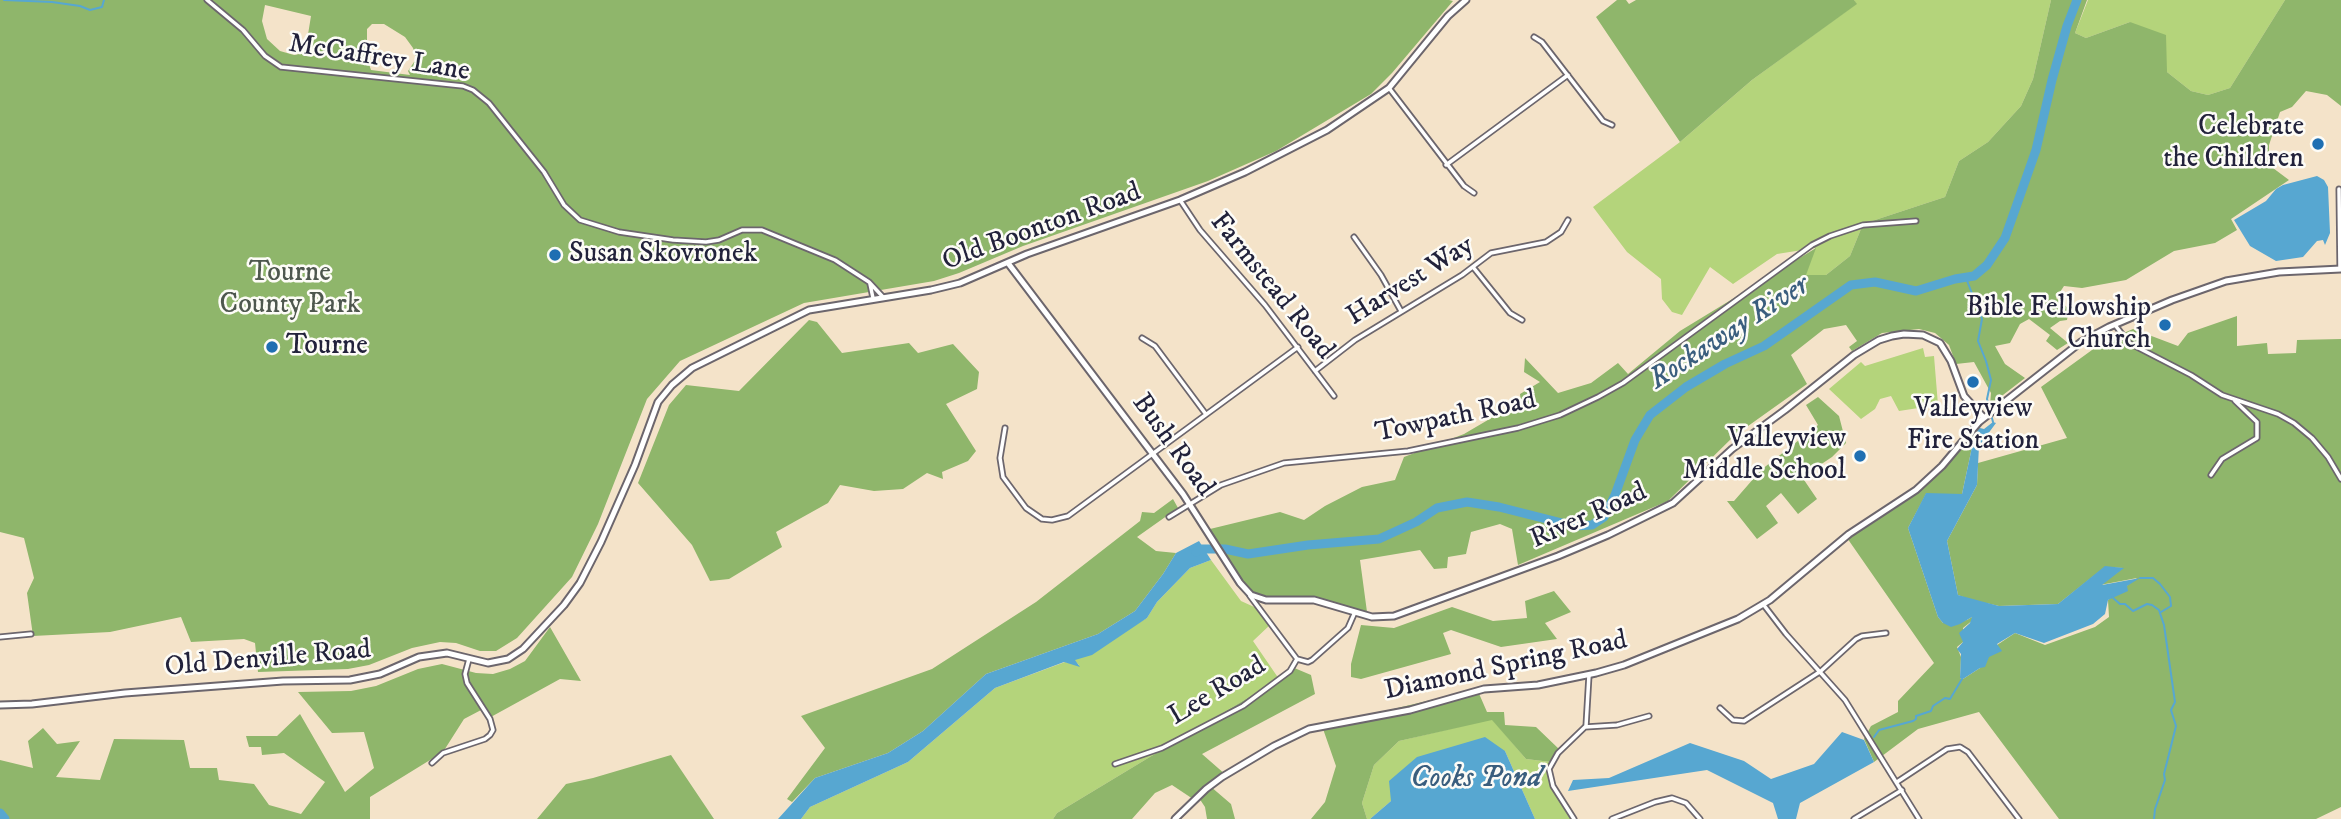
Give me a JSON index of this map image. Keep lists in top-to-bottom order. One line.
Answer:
{"streets":{"street":["McCaffrey Lane","Old Boonton Road","Harvest Way","Farmstead Road","Towpath Road","Bush Road","River Road","Old Denville Road","Diamond Spring Road","Lee Road"]},"crossings":[["McCaffrey Lane","Old Boonton Road"],["Old Boonton Road","Farmstead Road"],["Old Boonton Road","Bush Road"],["Old Boonton Road","Old Denville Road"],["Harvest Way","Farmstead Road"],["Towpath Road","Bush Road"],["Bush Road","River Road"],["Bush Road","Lee Road"],["River Road","Diamond Spring Road"],["River Road","Lee Road"]],"water":["Rockaway River","Cooks Pond"],"parks":["Tourne County Park"],"places":["Celebrate the Children","Susan Skovronek","Bible Fellowship Church","Tourne","Valleyview Fire Station","Valleyview Middle School"]}
